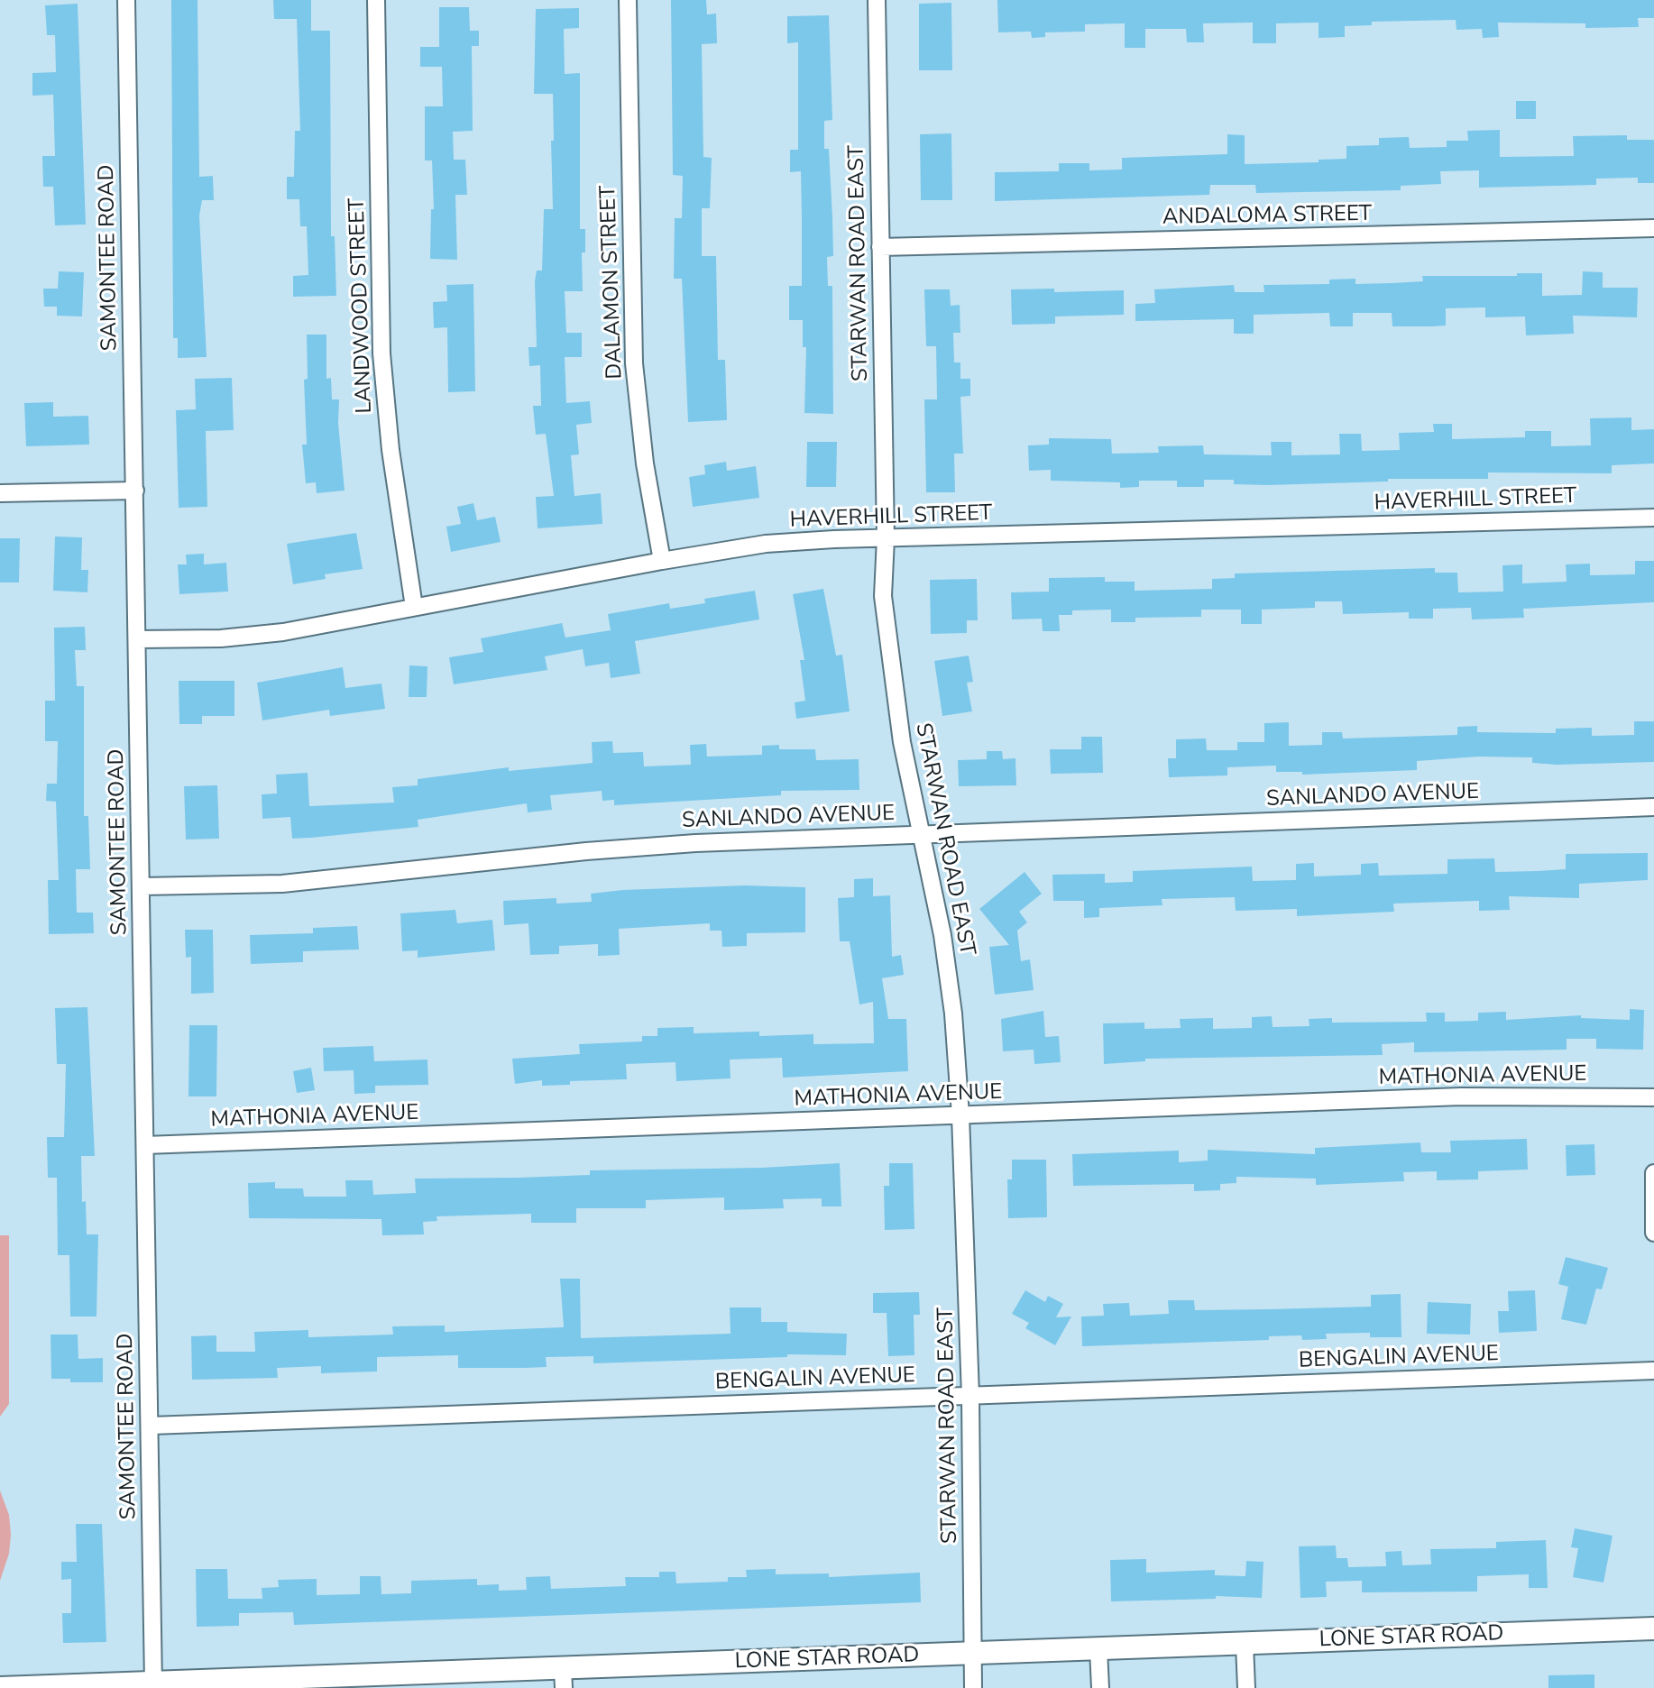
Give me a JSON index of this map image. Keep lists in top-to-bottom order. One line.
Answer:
{"streets":{"street":["ANDALOMA STREET","SAMONTEE ROAD","STARWAN ROAD EAST","DALAMON STREET","LANDWOOD STREET","HAVERHILL STREET","SANLANDO AVENUE","MATHONIA AVENUE","BENGALIN AVENUE","LONE STAR ROAD"]},"crossings":[["ANDALOMA STREET","STARWAN ROAD EAST"],["SAMONTEE ROAD","HAVERHILL STREET"],["SAMONTEE ROAD","SANLANDO AVENUE"],["SAMONTEE ROAD","MATHONIA AVENUE"],["SAMONTEE ROAD","BENGALIN AVENUE"],["SAMONTEE ROAD","LONE STAR ROAD"],["STARWAN ROAD EAST","HAVERHILL STREET"],["STARWAN ROAD EAST","SANLANDO AVENUE"],["STARWAN ROAD EAST","MATHONIA AVENUE"],["STARWAN ROAD EAST","BENGALIN AVENUE"],["STARWAN ROAD EAST","LONE STAR ROAD"],["DALAMON STREET","HAVERHILL STREET"],["LANDWOOD STREET","HAVERHILL STREET"]]}
